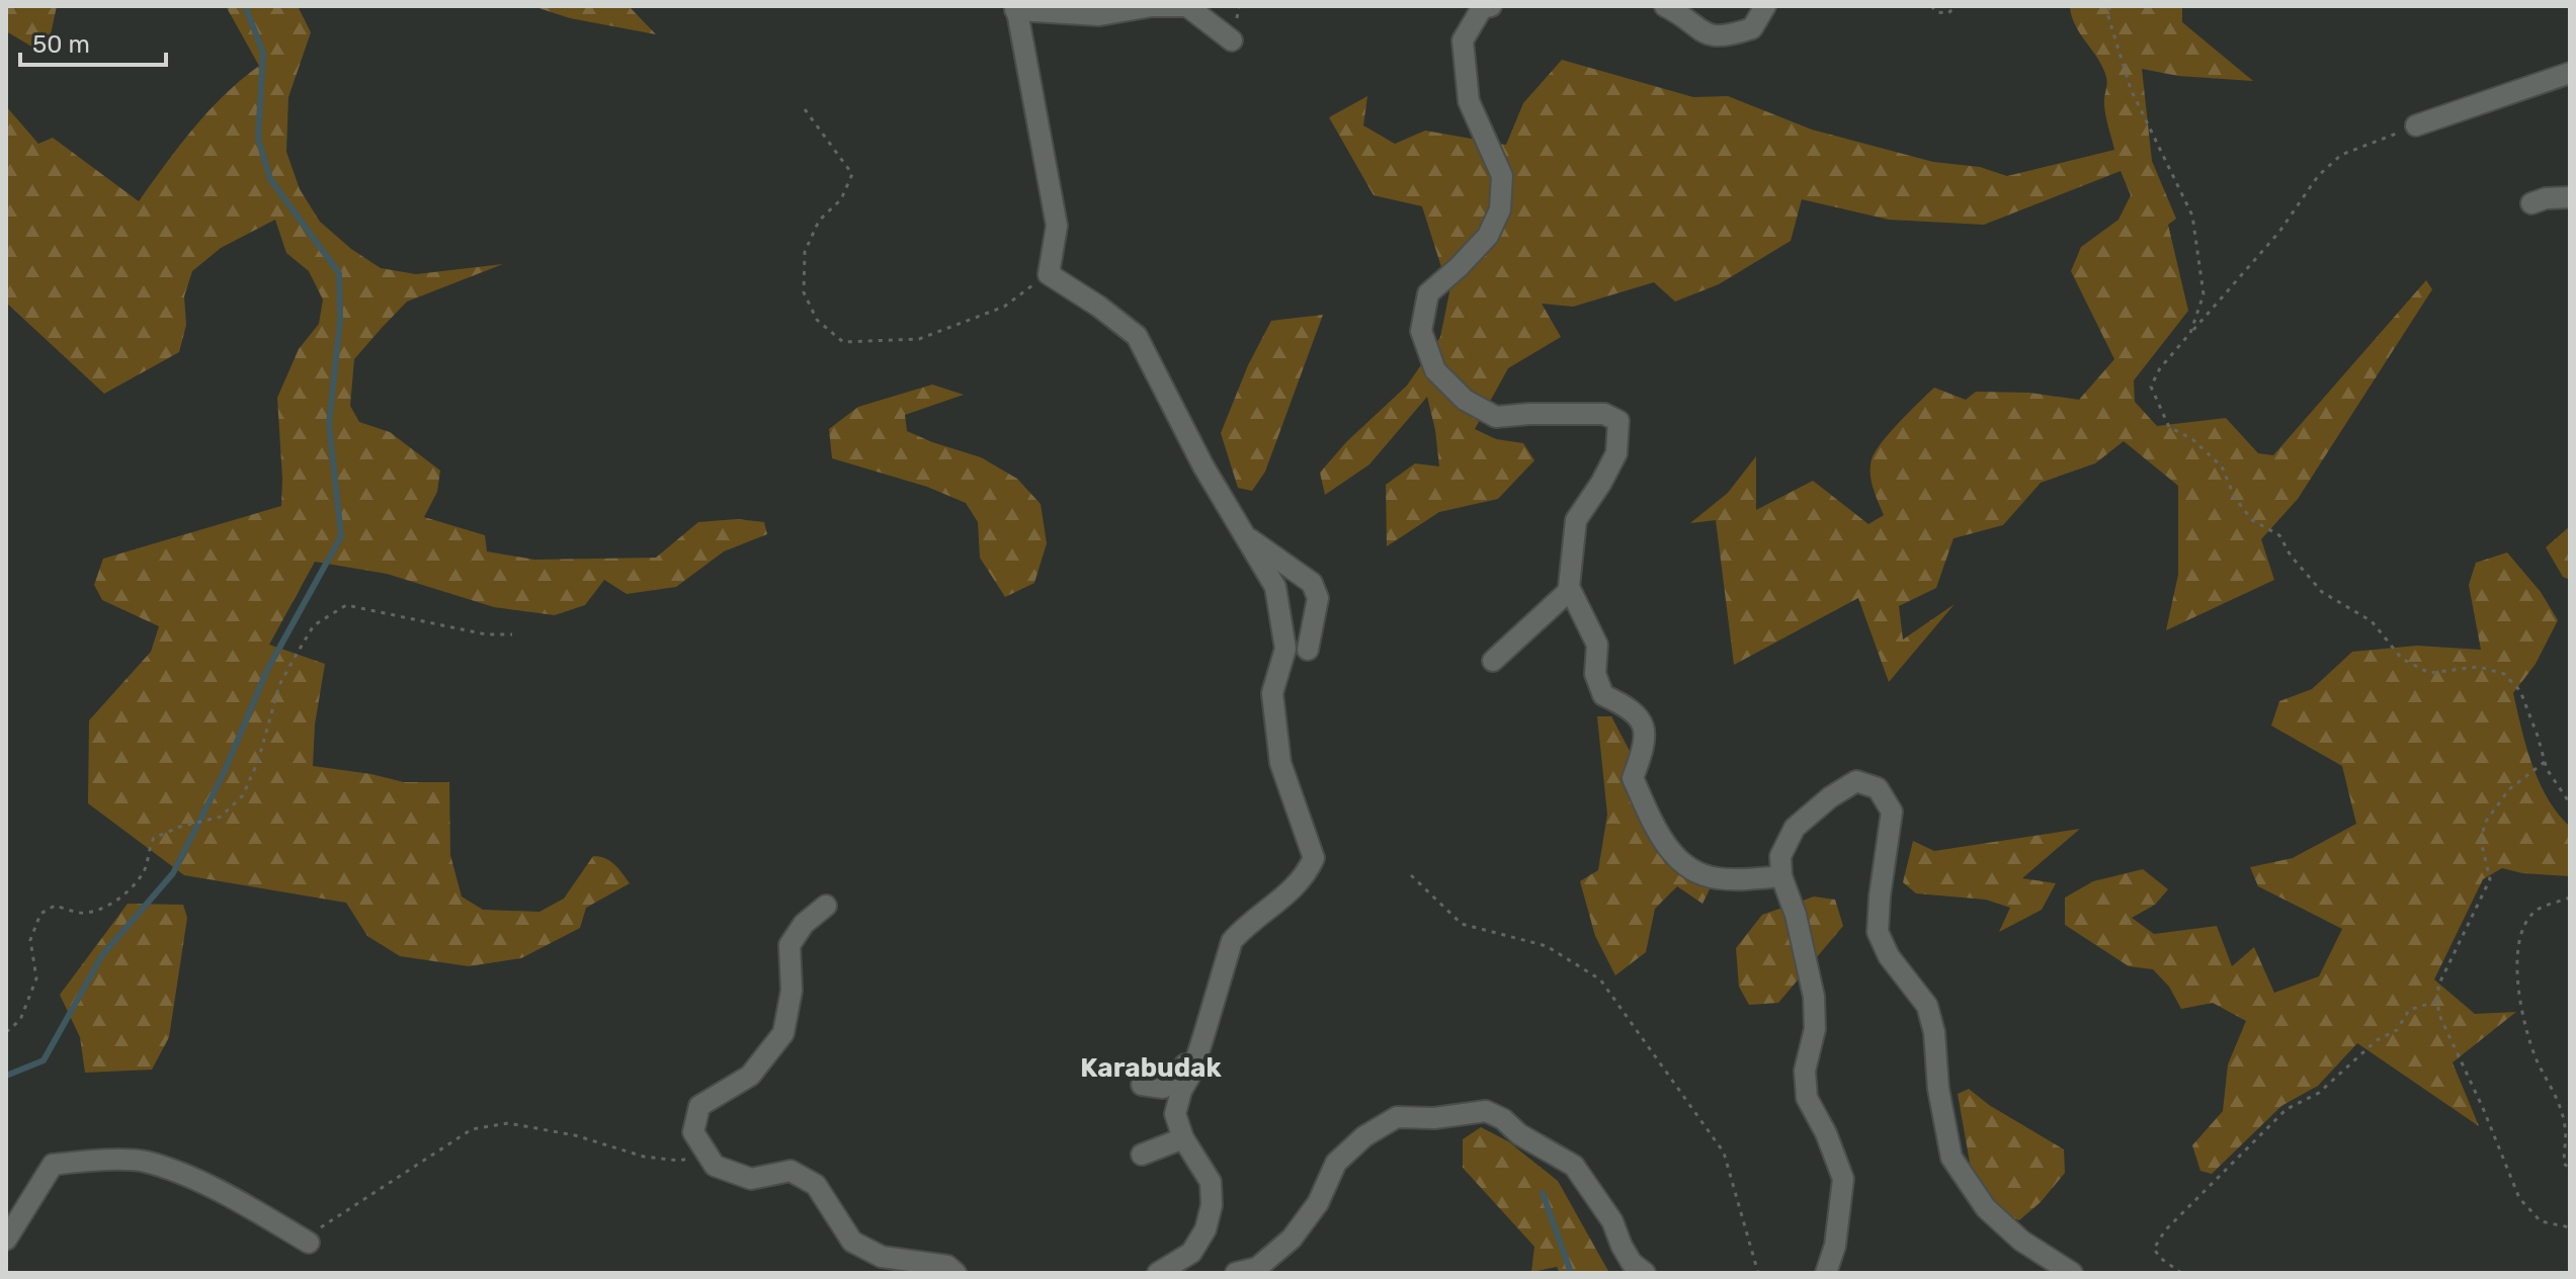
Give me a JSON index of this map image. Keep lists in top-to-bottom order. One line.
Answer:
{"districts":["Karabudak"],"scale_bar":"50 m"}
